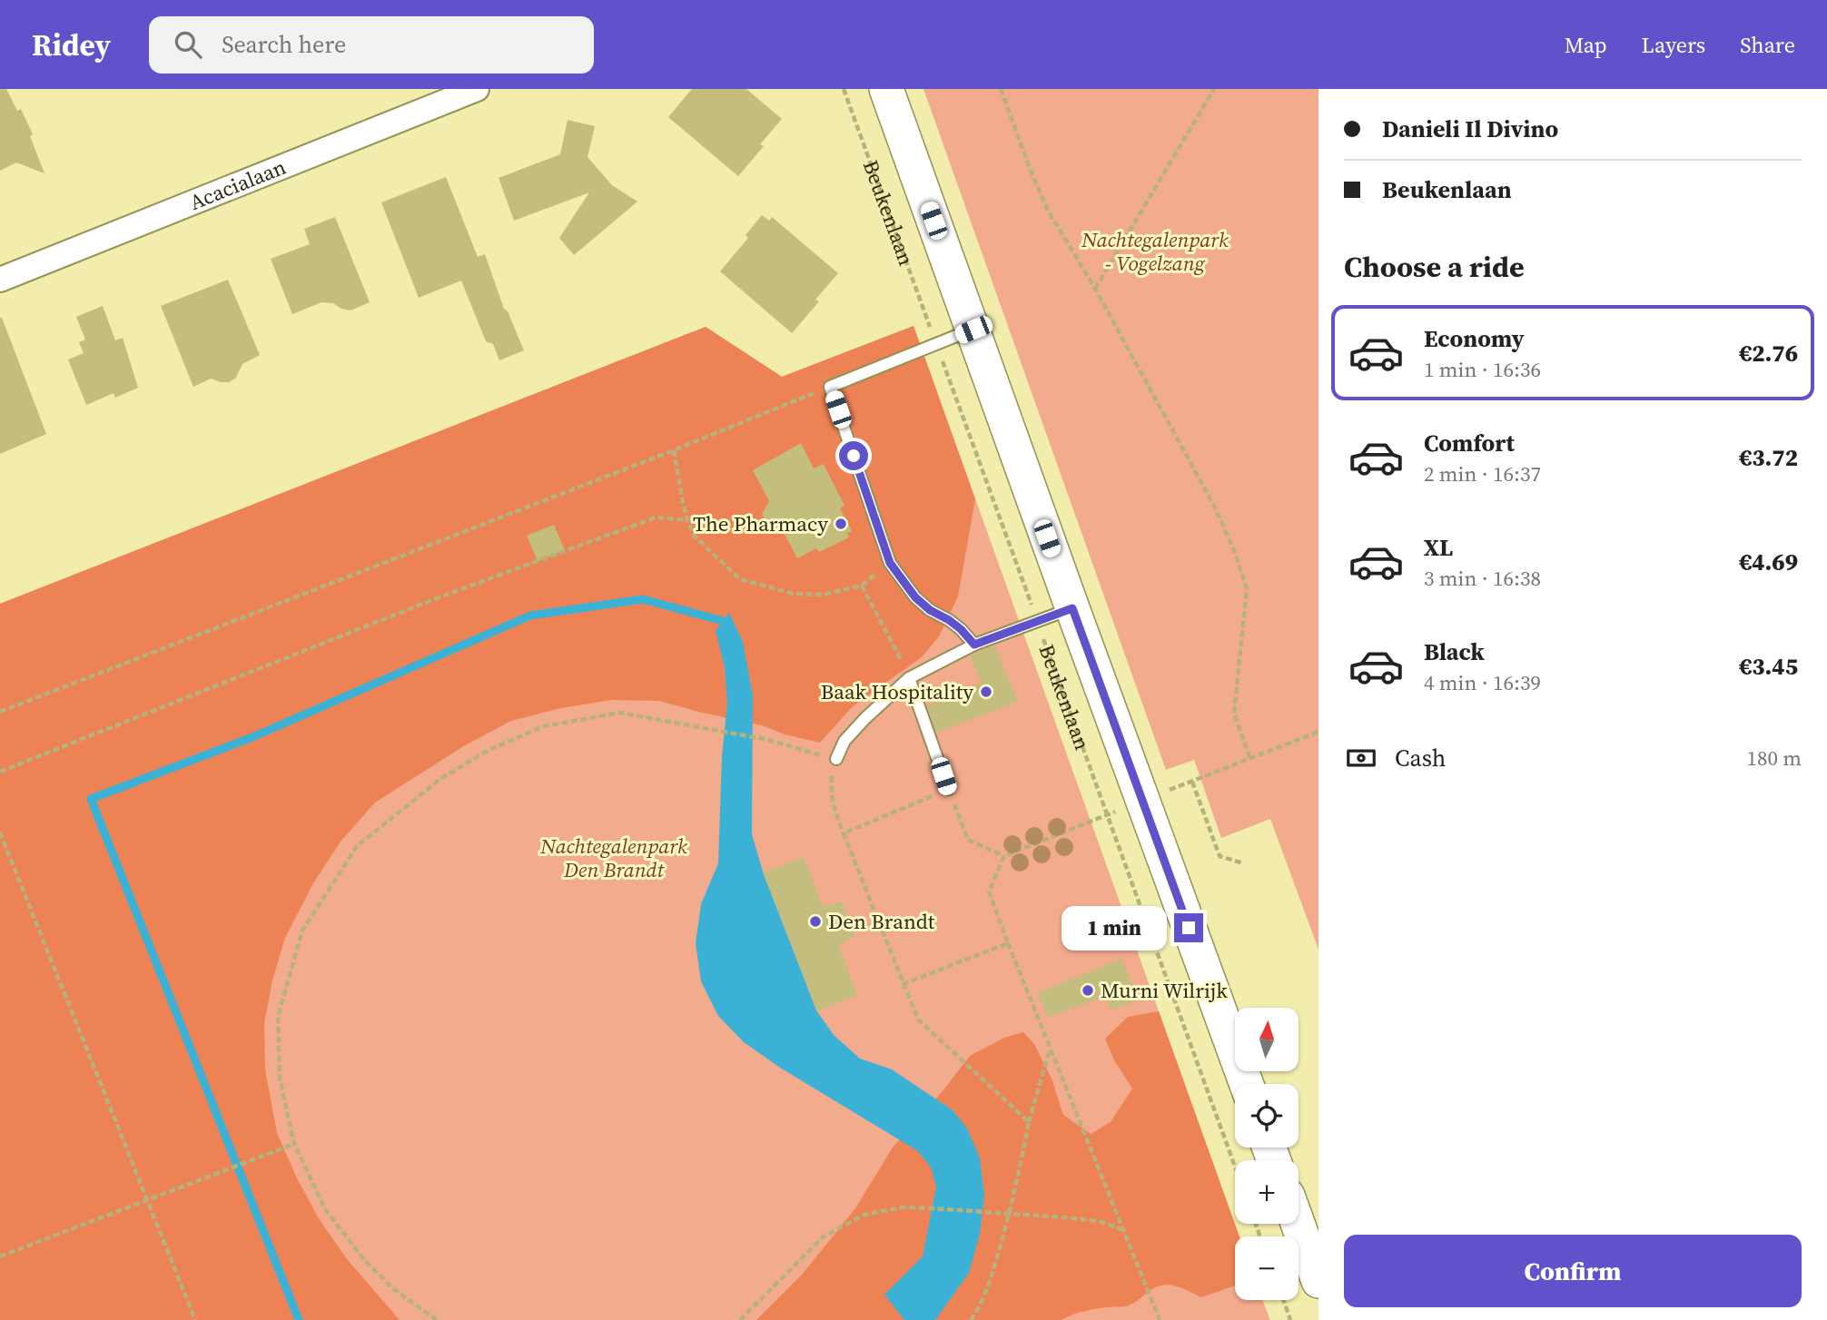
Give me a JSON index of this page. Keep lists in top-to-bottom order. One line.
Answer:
{"streets":{"street":["Acacialaan","Beukenlaan"]},"parks":["Nachtegalenpark - Vogelzang","Nachtegalenpark Den Brandt"],"places":["The Pharmacy","Baak Hospitality","Den Brandt","Murni Wilrijk"],"north":"top","page":{"header":"Ridey","search":"Search here","nav":["Map","Layers","Share"],"banner":["Danieli Il Divino","Beukenlaan"],"heading":"Choose a ride","list":[{"name":"Economy","note":"1 min · 16:36","value":"€2.76"},{"name":"Comfort","note":"2 min · 16:37","value":"€3.72"},{"name":"XL","note":"3 min · 16:38","value":"€4.69"},{"name":"Black","note":"4 min · 16:39","value":"€3.45"}],"pay":["Cash","180 m"],"bubble":"1 min","map_buttons":["+","−"],"buttons":"Confirm"}}
